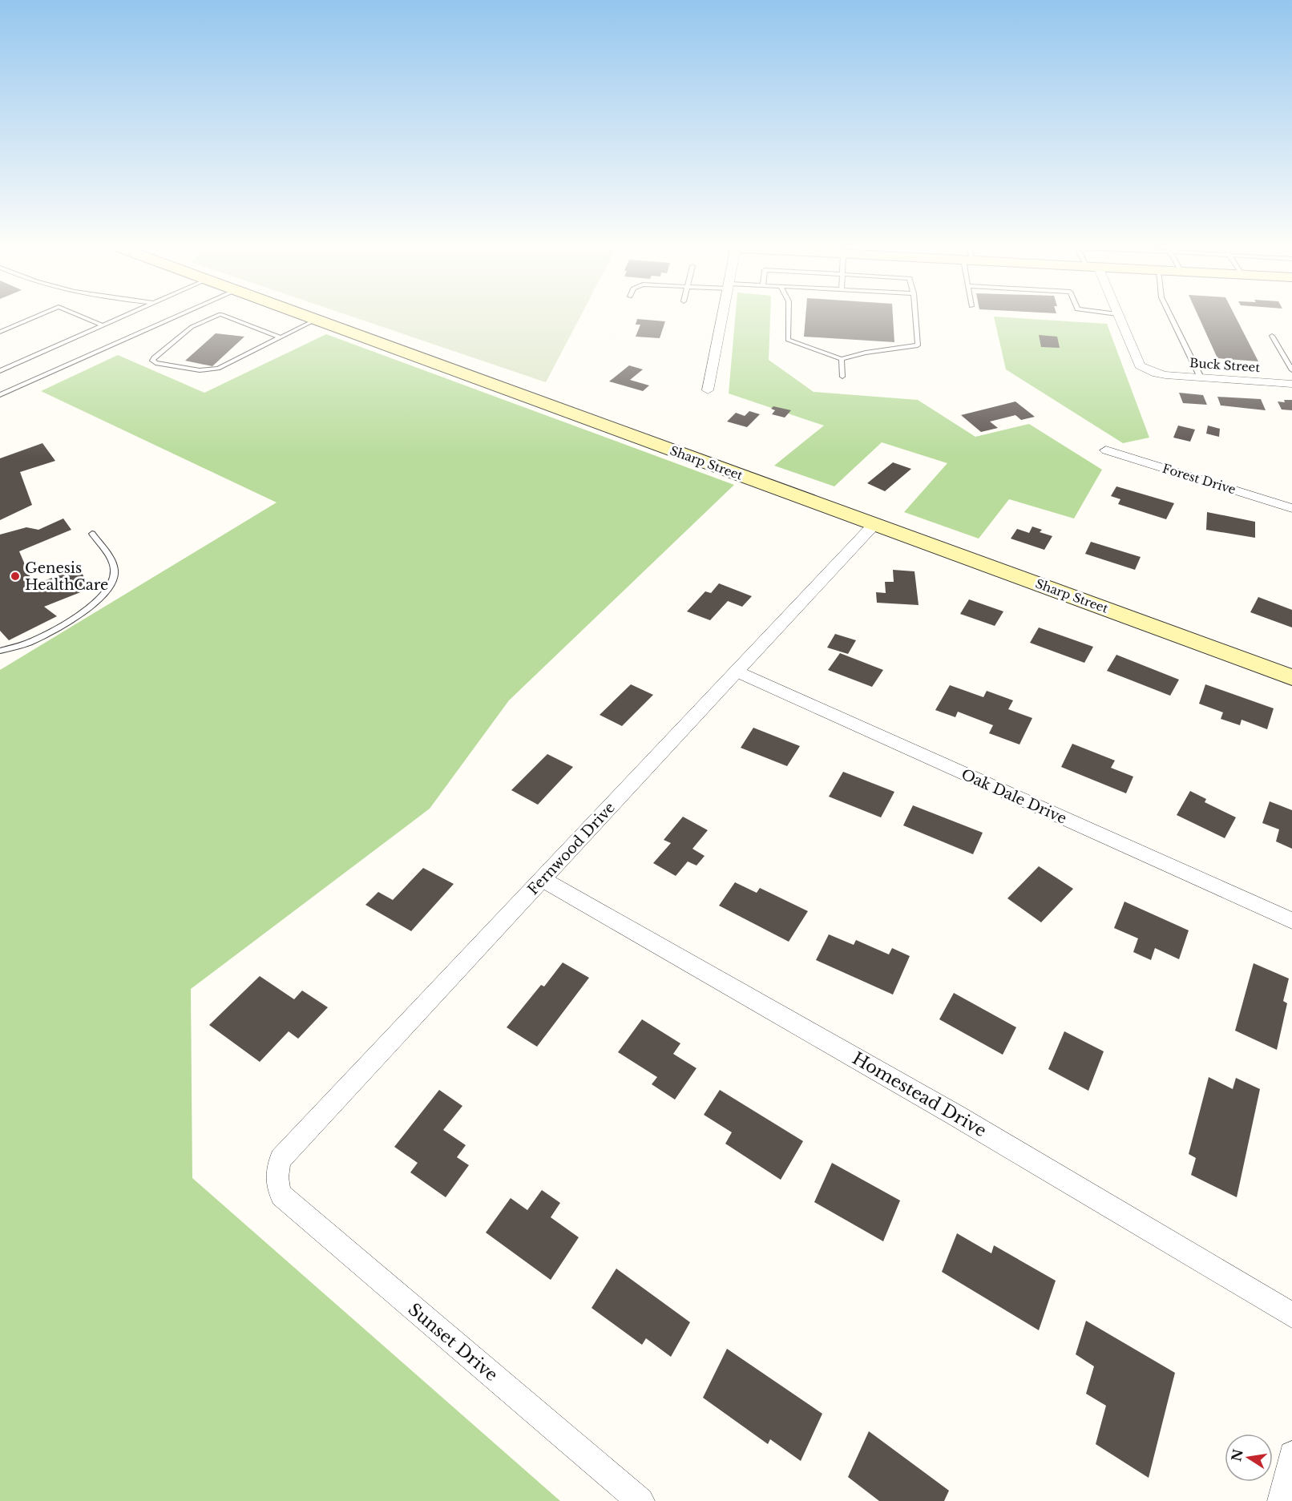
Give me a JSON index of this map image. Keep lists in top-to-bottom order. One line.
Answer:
{"streets":{"street":["Buck Street","Sharp Street","Forest Drive","Oak Dale Drive","Fernwood Drive","Homestead Drive","Sunset Drive"]},"crossings":[["Sharp Street","Fernwood Drive"],["Oak Dale Drive","Fernwood Drive"],["Fernwood Drive","Homestead Drive"],["Fernwood Drive","Sunset Drive"]],"places":["Genesis HealthCare"],"north":"left"}
